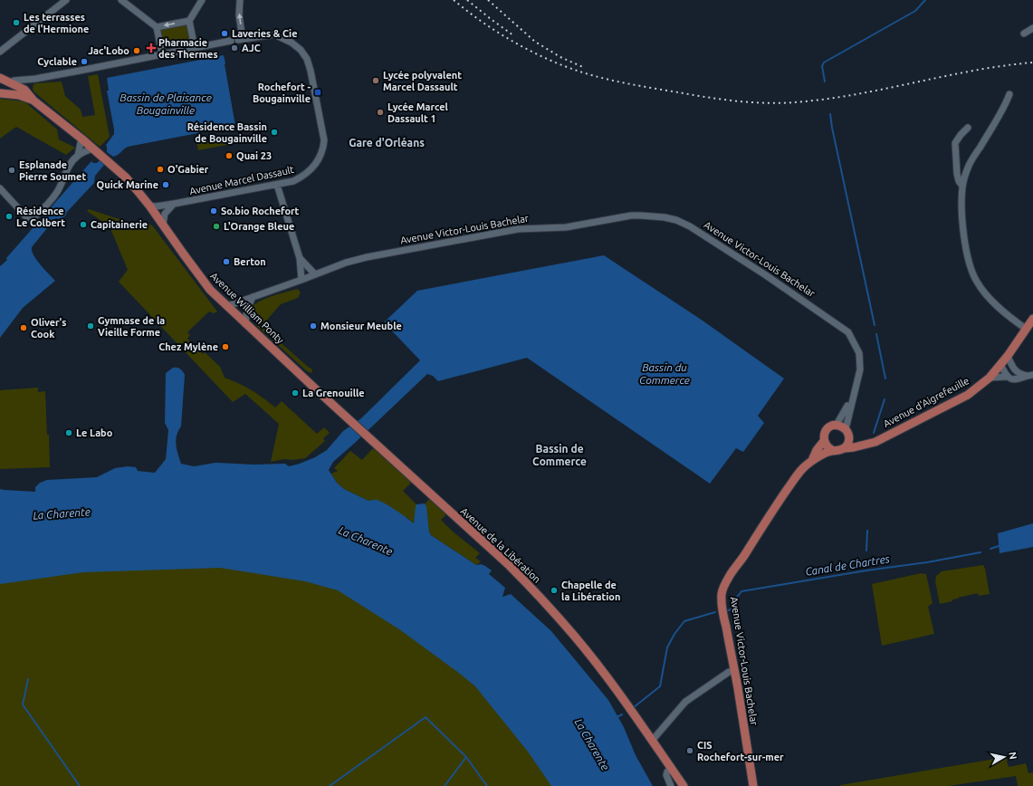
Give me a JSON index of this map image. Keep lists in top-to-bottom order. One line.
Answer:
{"streets":{"main road":["Avenue Victor-Louis Bachelar","Avenue William Ponty","Avenue d'Aigrefeuille","Avenue de la Libération"],"street":["Avenue Marcel Dassault"]},"crossings":[["Avenue Marcel Dassault","Avenue William Ponty"],["Avenue Victor-Louis Bachelar","Avenue William Ponty"],["Avenue Victor-Louis Bachelar","Avenue d'Aigrefeuille"],["Avenue William Ponty","Avenue de la Libération"]],"districts":["Gare d'Orléans","Bassin de Commerce"],"water":["Bassin de Plaisance Bougainville","Bassin du Commerce","La Charente","Canal de Chartres"],"places":{"other":["Les terrasses de l'Hermione","Laveries & Cie","AJC","Jac'Lobo","Cyclable","Lycée polyvalent Marcel Dassault","Lycée Marcel Dassault 1","Résidence Bassin de Bougainville","Quai 23","O'Gabier","Esplanade Pierre Soumet","Quick Marine","So.bio Rochefort","Résidence Le Colbert","Capitainerie","L'Orange Bleue","Berton","Gymnase de la Vieille Forme","Monsieur Meuble","Oliver's Cook","Chez Mylène","La Grenouille","Le Labo","Chapelle de la Libération","CIS Rochefort-sur-mer"],"health":["Pharmacie des Thermes"],"transit":["Rochefort - Bougainville"]},"north":"right"}
